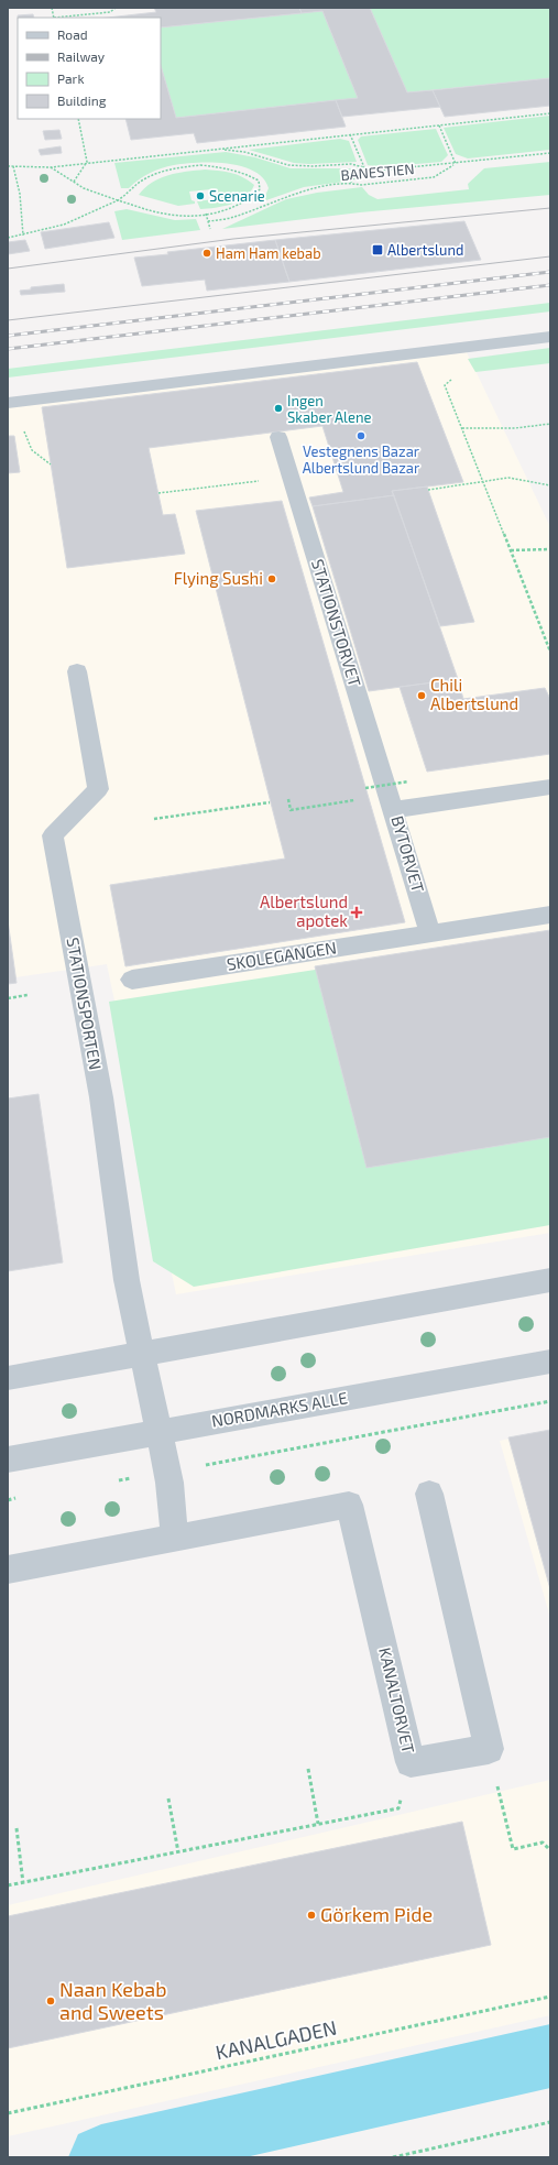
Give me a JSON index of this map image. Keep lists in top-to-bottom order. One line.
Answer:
{"streets":{"street":["STATIONSTORVET","BYTORVET","SKOLEGANGEN","STATIONSPORTEN","NORDMARKS ALLE","KANALTORVET"],"path":["BANESTIEN","KANALGADEN"]},"crossings":[["STATIONSTORVET","BYTORVET"],["BYTORVET","SKOLEGANGEN"]],"places":{"other":["Scenarie","Ham Ham kebab","Ingen Skaber Alene","Vestegnens Bazar Albertslund Bazar","Flying Sushi","Chili Albertslund","Görkem Pide","Naan Kebab and Sweets"],"transit":["Albertslund"],"health":["Albertslund apotek"]},"legend":["Road","Railway","Park","Building"]}
